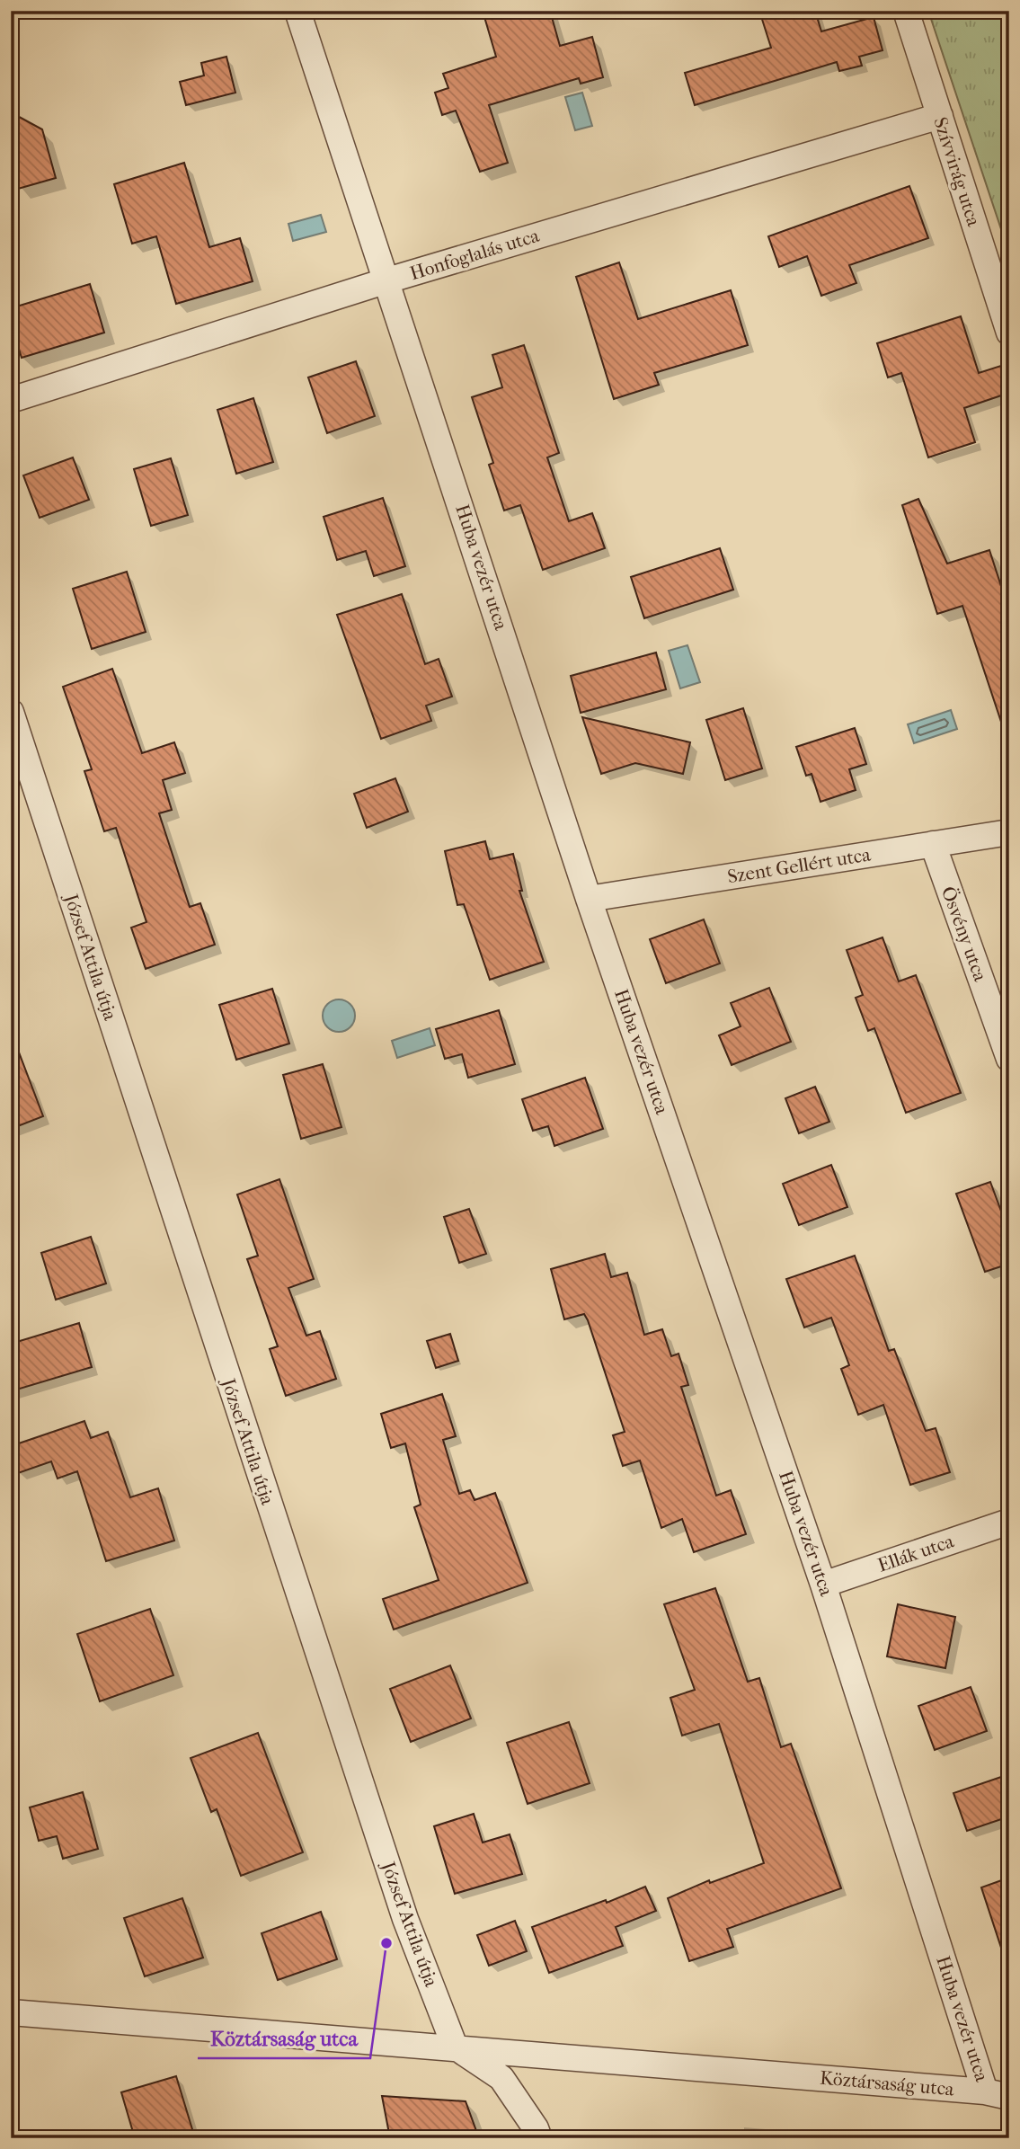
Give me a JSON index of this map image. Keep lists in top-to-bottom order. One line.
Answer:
{"streets":{"street":["Szívvirág utca","Honfoglalás utca","Huba vezér utca","Szent Gellért utca","Ösvény utca","József Attila útja","Ellák utca","Köztársaság utca"]},"crossings":[["Szívvirág utca","Honfoglalás utca"],["Honfoglalás utca","Huba vezér utca"],["Huba vezér utca","Szent Gellért utca"],["Huba vezér utca","Ellák utca"],["Huba vezér utca","Köztársaság utca"],["Szent Gellért utca","Ösvény utca"],["József Attila útja","Köztársaság utca"]],"places":["Köztársaság utca"]}
